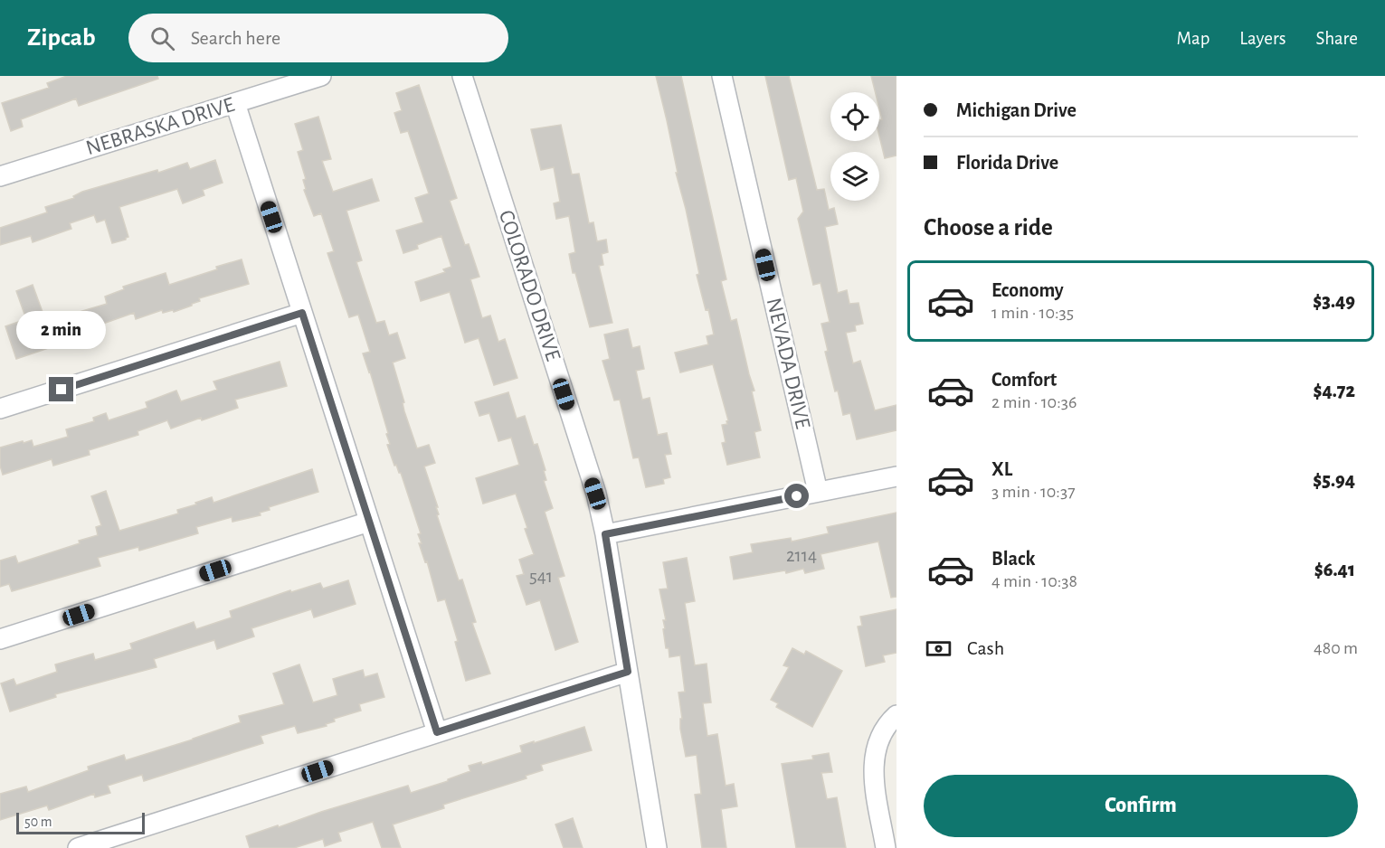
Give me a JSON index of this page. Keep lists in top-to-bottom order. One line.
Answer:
{"streets":{"street":["NEBRASKA DRIVE","COLORADO DRIVE","NEVADA DRIVE"]},"house_numbers":["2114","541"],"scale_bar":"50 m","page":{"header":"Zipcab","search":"Search here","nav":["Map","Layers","Share"],"banner":["Michigan Drive","Florida Drive"],"heading":"Choose a ride","list":[{"name":"Economy","note":"1 min · 10:35","value":"$3.49"},{"name":"Comfort","note":"2 min · 10:36","value":"$4.72"},{"name":"XL","note":"3 min · 10:37","value":"$5.94"},{"name":"Black","note":"4 min · 10:38","value":"$6.41"}],"bubble":"2 min","pay":["Cash","480 m"],"buttons":"Confirm","scale":"50 m"}}
